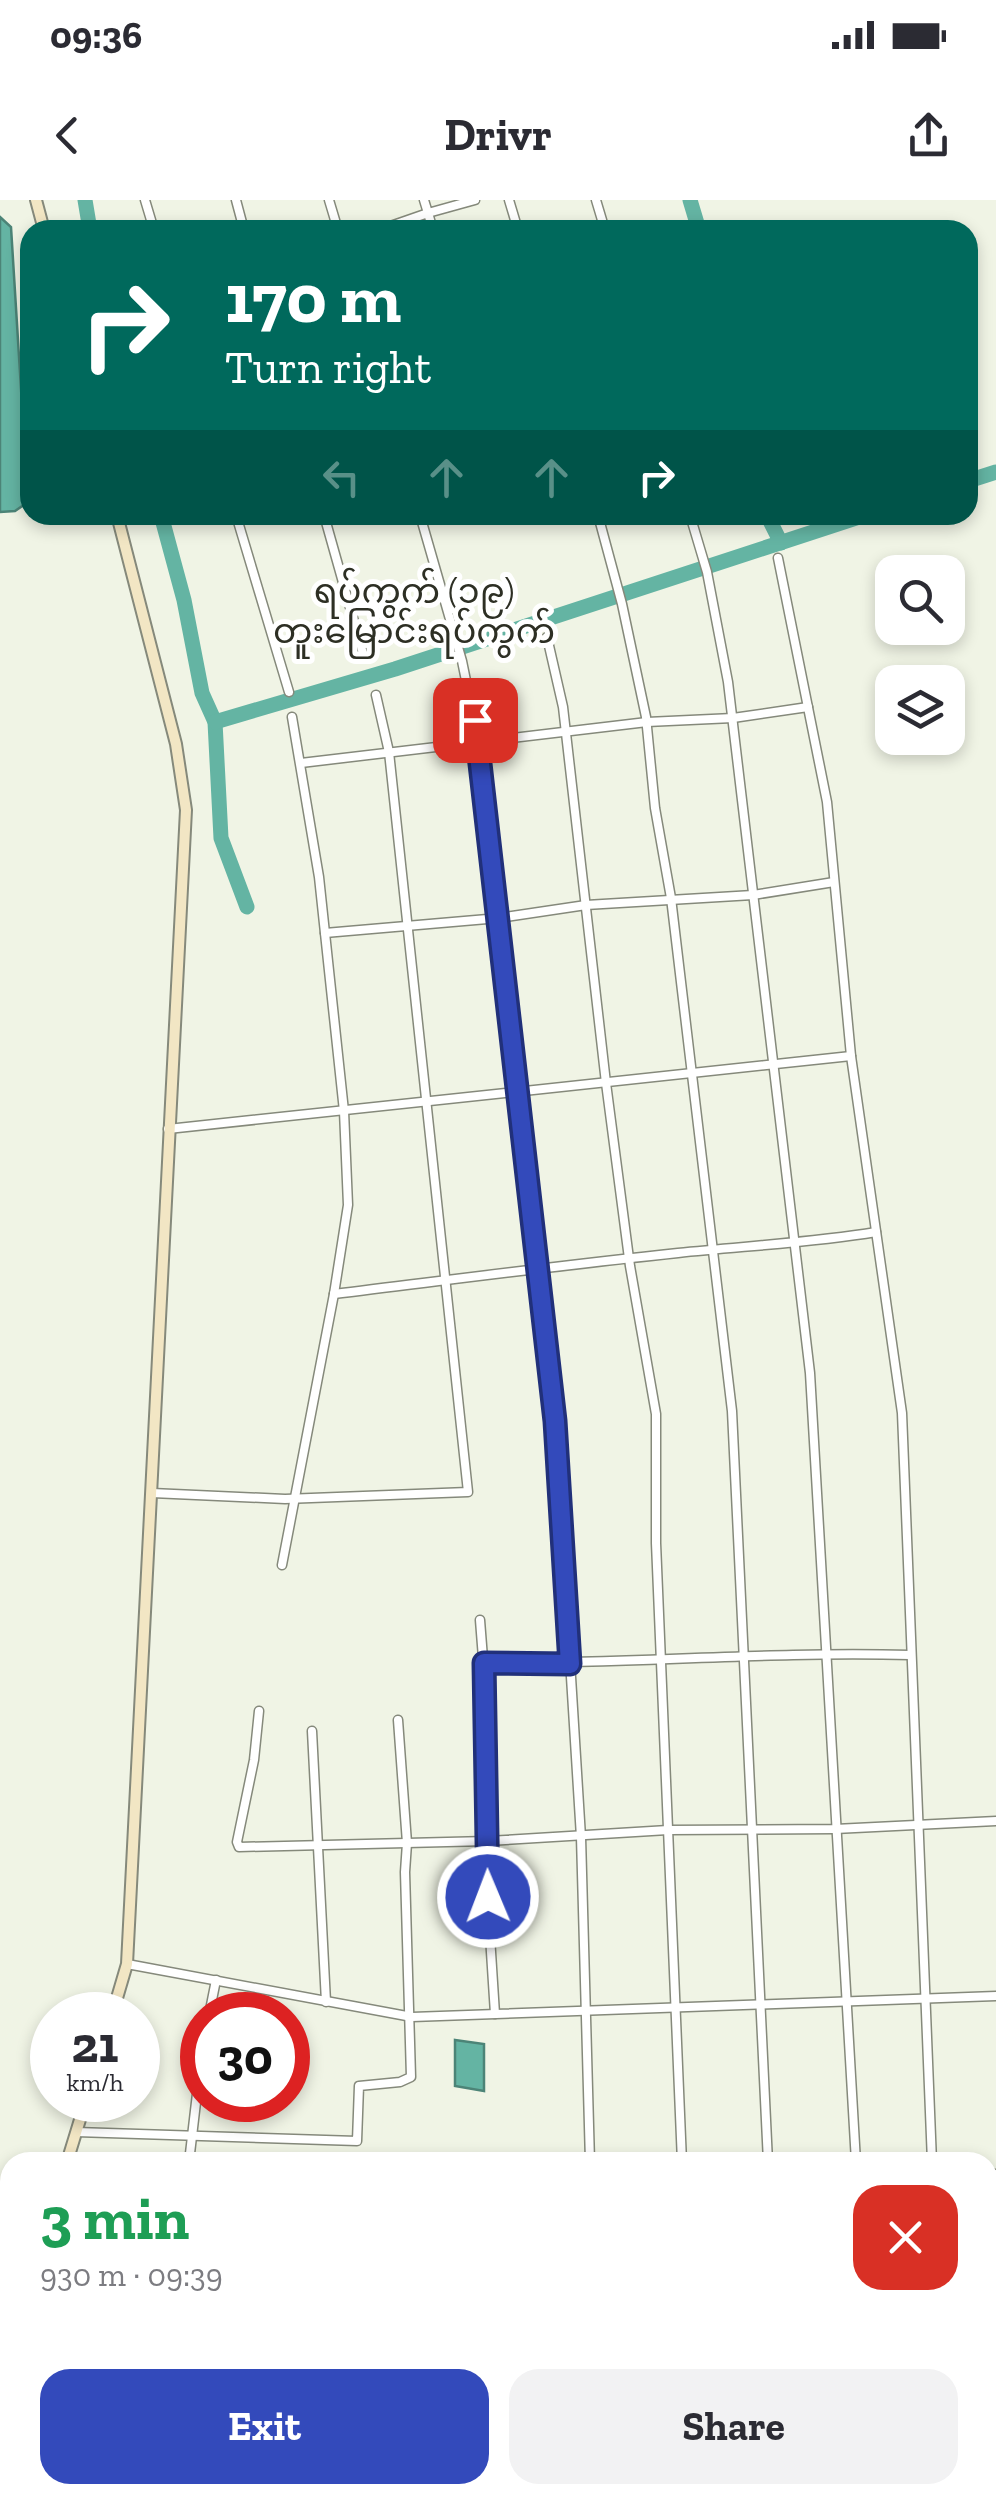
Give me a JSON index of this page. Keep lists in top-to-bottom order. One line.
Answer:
{"districts":["ရပ်ကွက် (၁၉) တူးမြောင်းရပ်ကွက်"],"page":{"status":"09:36","header":"Drivr","turn":["170 m","Turn right"],"speed":"21 km/h","limit":"30","heading":["3 min","930 m · 09:39"],"buttons":["Exit","Share"]}}
